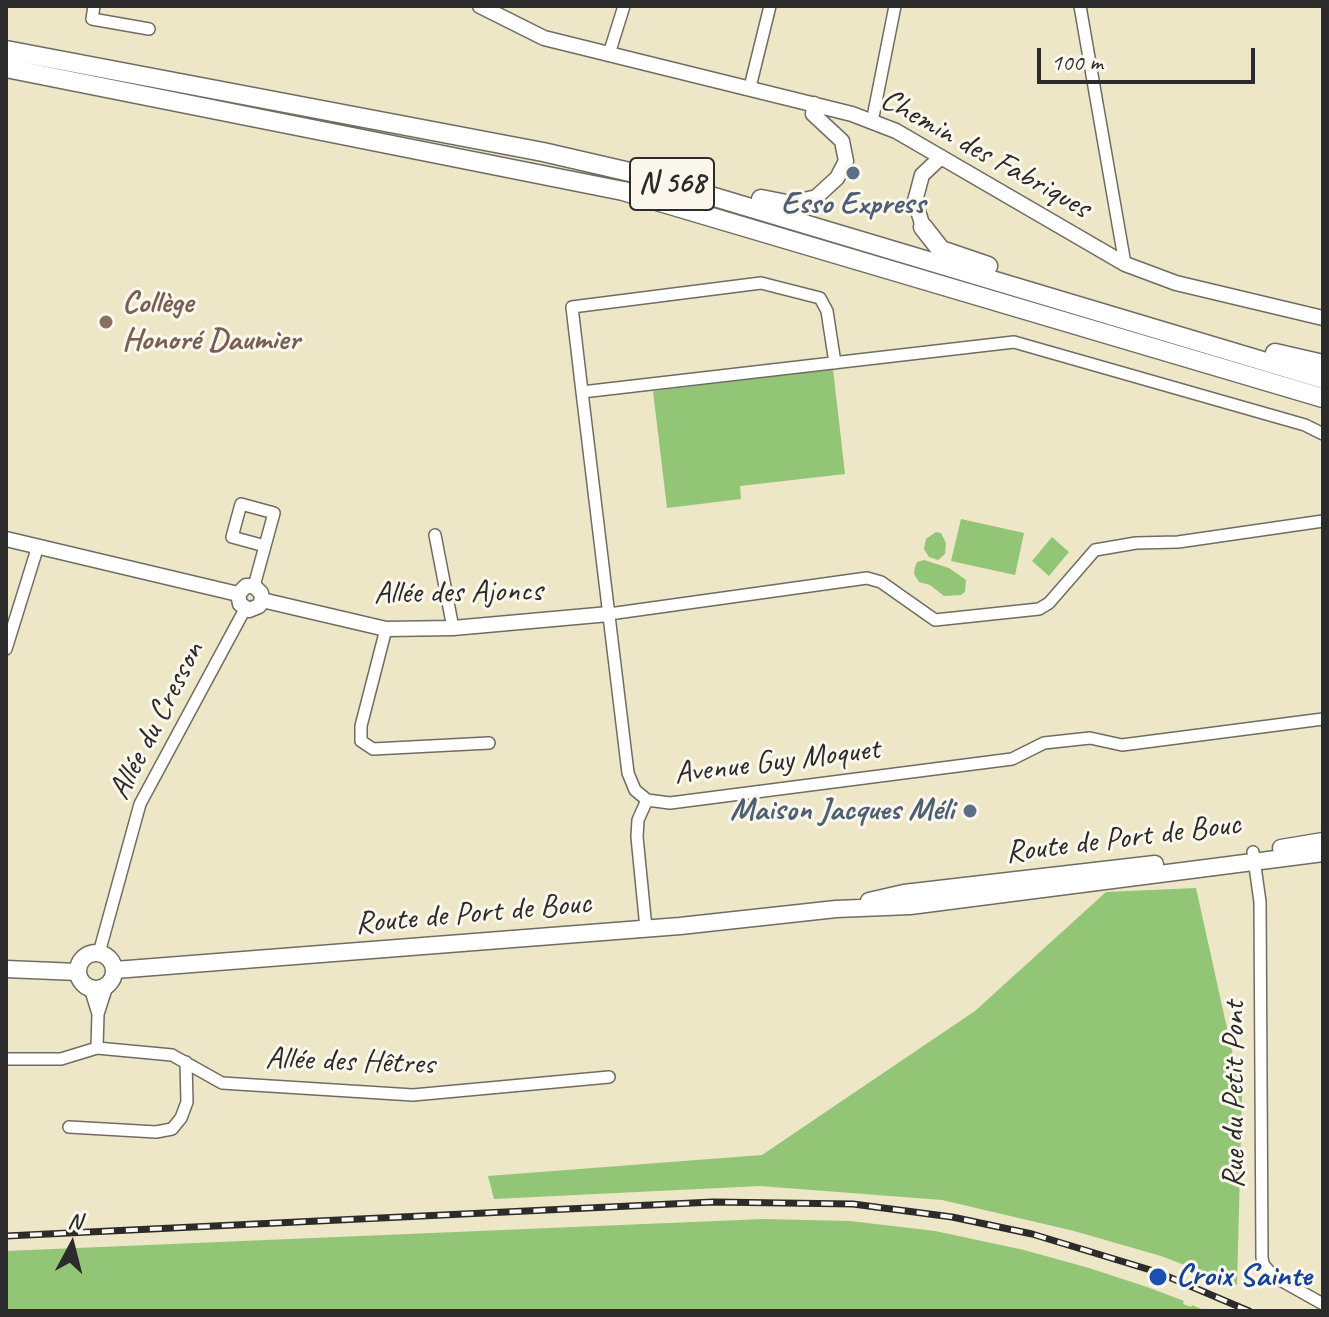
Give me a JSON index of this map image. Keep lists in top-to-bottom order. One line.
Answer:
{"streets":{"highway":["N 568"],"main road":["Route de Port de Bouc"],"street":["Chemin des Fabriques","Allée des Ajoncs","Allée du Cresson","Avenue Guy Moquet","Allée des Hêtres","Rue du Petit Pont"]},"crossings":[["Allée des Ajoncs","Allée du Cresson"],["Allée des Ajoncs","Avenue Guy Moquet"],["Allée du Cresson","Route de Port de Bouc"],["Route de Port de Bouc","Rue du Petit Pont"]],"places":["Esso Express","Collège Honoré Daumier","Maison Jacques Méli","Croix Sainte"],"scale_bar":"100 m","north":"top"}
